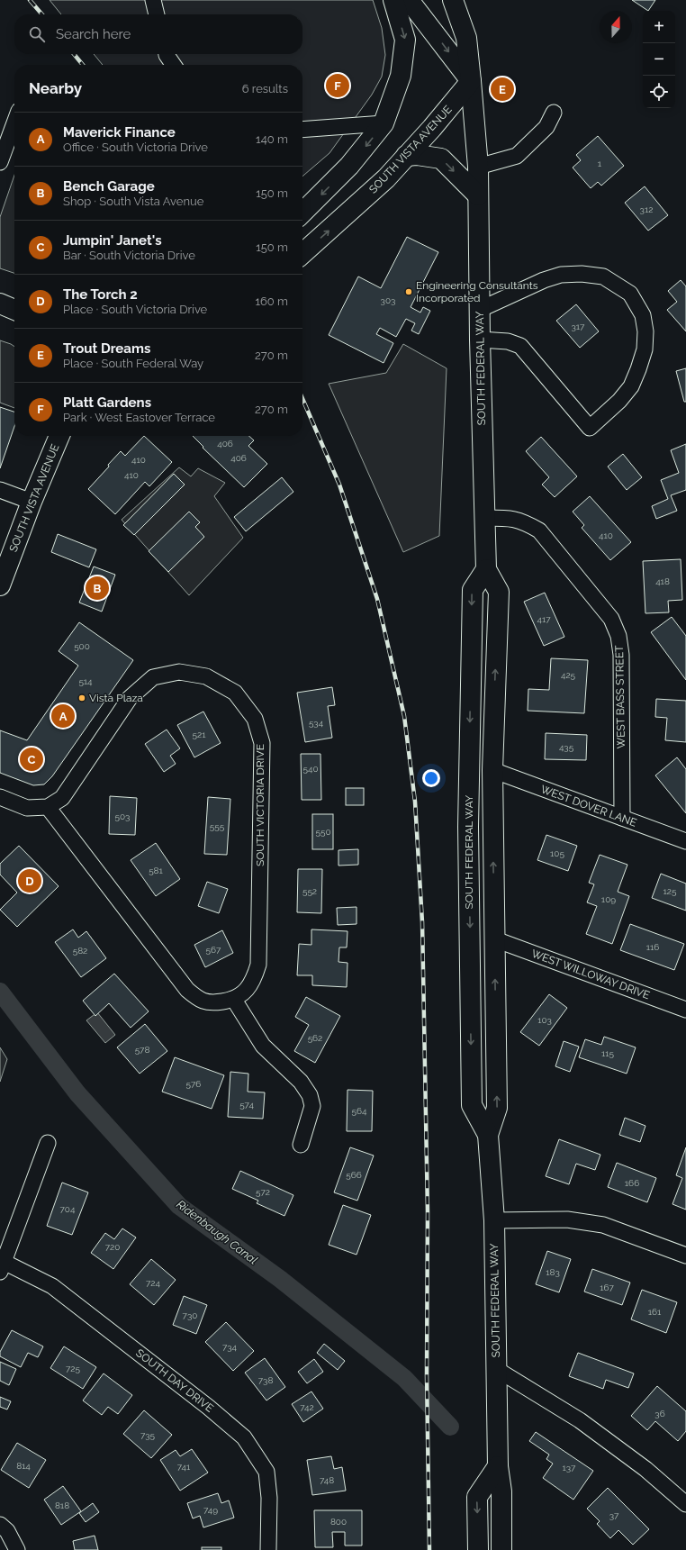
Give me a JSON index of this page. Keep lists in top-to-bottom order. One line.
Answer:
{"streets":{"main road":["SOUTH VISTA AVENUE","SOUTH FEDERAL WAY"],"street":["WEST BASS STREET","SOUTH VICTORIA DRIVE","WEST DOVER LANE","WEST WILLOWAY DRIVE","SOUTH DAY DRIVE"]},"crossings":[["SOUTH VISTA AVENUE","SOUTH FEDERAL WAY"],["SOUTH FEDERAL WAY","WEST BASS STREET"],["SOUTH FEDERAL WAY","WEST DOVER LANE"],["SOUTH FEDERAL WAY","WEST WILLOWAY DRIVE"],["WEST BASS STREET","WEST DOVER LANE"]],"water":["Ridenbaugh Canal"],"places":["Engineering Consultants Incorporated","Vista Plaza"],"house_numbers":["1","312","303","317","406","406","410","410","410","418","417","500","425","514","534","521","435","540","503","555","550","105","581","552","125","109","116","567","582","103","562","578","115","576","574","564","566","166","572","704","720","183","724","167","161","730","734","725","738","742","36","735","814","741","137","748","818","749","37","800"],"north":"top","page":{"map_buttons":["+","−"],"search":"Search here","heading":["Nearby","6 results"],"pins":["F","E","B","A","C","D"],"list":[{"mark":"A","name":"Maverick Finance","note":"Office · South Victoria Drive","value":"140 m"},{"mark":"B","name":"Bench Garage","note":"Shop · South Vista Avenue","value":"150 m"},{"mark":"C","name":"Jumpin' Janet's","note":"Bar · South Victoria Drive","value":"150 m"},{"mark":"D","name":"The Torch 2","note":"Place · South Victoria Drive","value":"160 m"},{"mark":"E","name":"Trout Dreams","note":"Place · South Federal Way","value":"270 m"},{"mark":"F","name":"Platt Gardens","note":"Park · West Eastover Terrace","value":"270 m"}]}}
